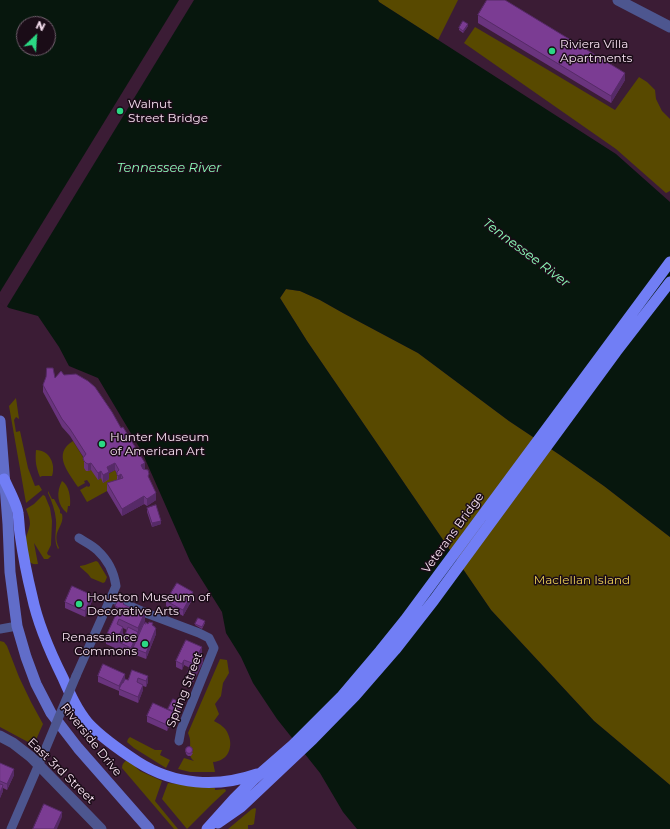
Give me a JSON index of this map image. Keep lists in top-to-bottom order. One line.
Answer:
{"streets":{"main road":["Veterans Bridge","Riverside Drive"],"street":["Spring Street","East 3rd Street"]},"water":["Tennessee River"],"parks":["Maclellan Island"],"places":["Riviera Villa Apartments","Walnut Street Bridge","Hunter Museum of American Art","Houston Museum of Decorative Arts","Renassaince Commons"],"north":"top right"}
